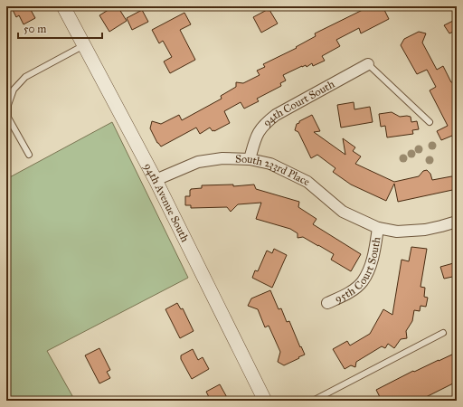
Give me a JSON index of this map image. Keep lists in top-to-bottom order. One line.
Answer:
{"streets":{"street":["94th Court South","South 233rd Place","94th Avenue South","95th Court South"]},"crossings":[["94th Court South","South 233rd Place"],["South 233rd Place","94th Avenue South"],["South 233rd Place","95th Court South"]],"scale_bar":"50 m"}
